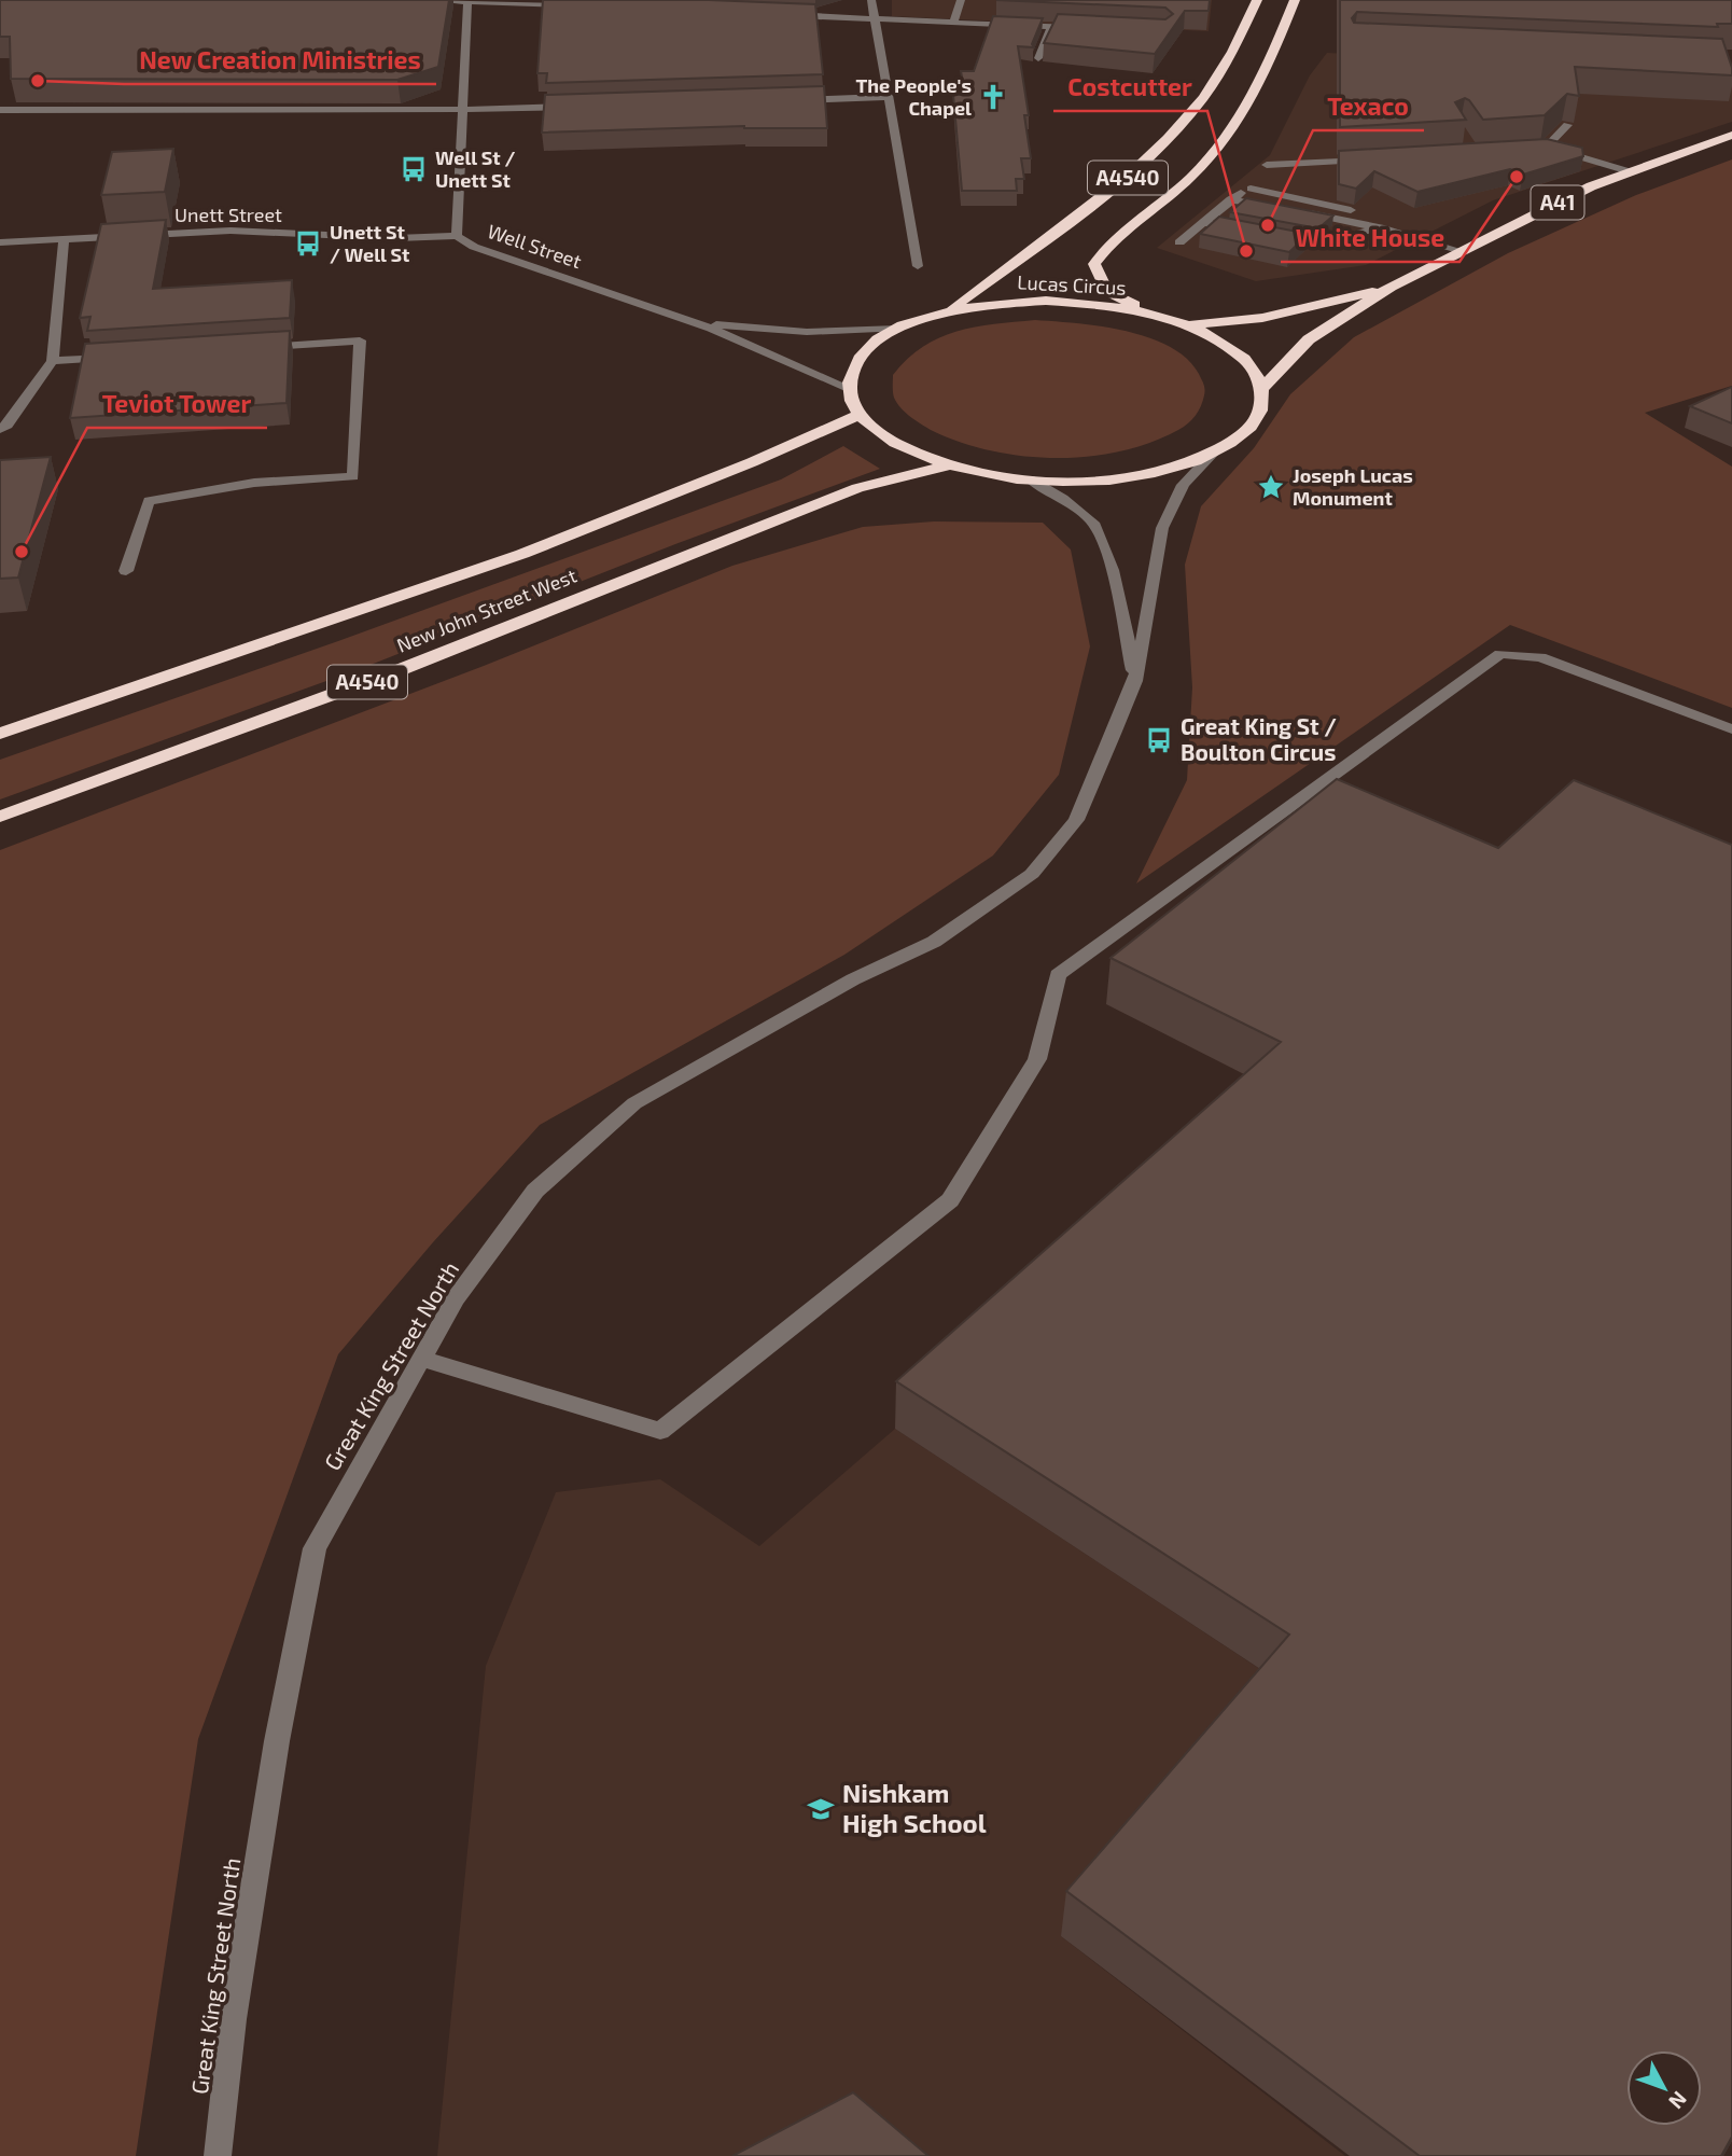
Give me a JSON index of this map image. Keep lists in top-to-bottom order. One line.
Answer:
{"streets":{"highway":["A4540","A41","Lucas Circus","New John Street West"],"street":["Unett Street","Well Street","Great King Street North"]},"crossings":[["A4540","A41"],["A4540","Well Street"],["A4540","Lucas Circus"],["A4540","New John Street West"],["A4540","Great King Street North"],["A41","Lucas Circus"],["Unett Street","Well Street"],["Well Street","Lucas Circus"]],"places":{"other":["New Creation Ministries","White House","Texaco","Costcutter","Teviot Tower"],"church":["The People's Chapel"],"bus stop":["Well St / Unett St","Unett St / Well St","Great King St / Boulton Circus"],"place":["Joseph Lucas Monument"],"school or university":["Nishkam High School"]},"north":"bottom right"}
